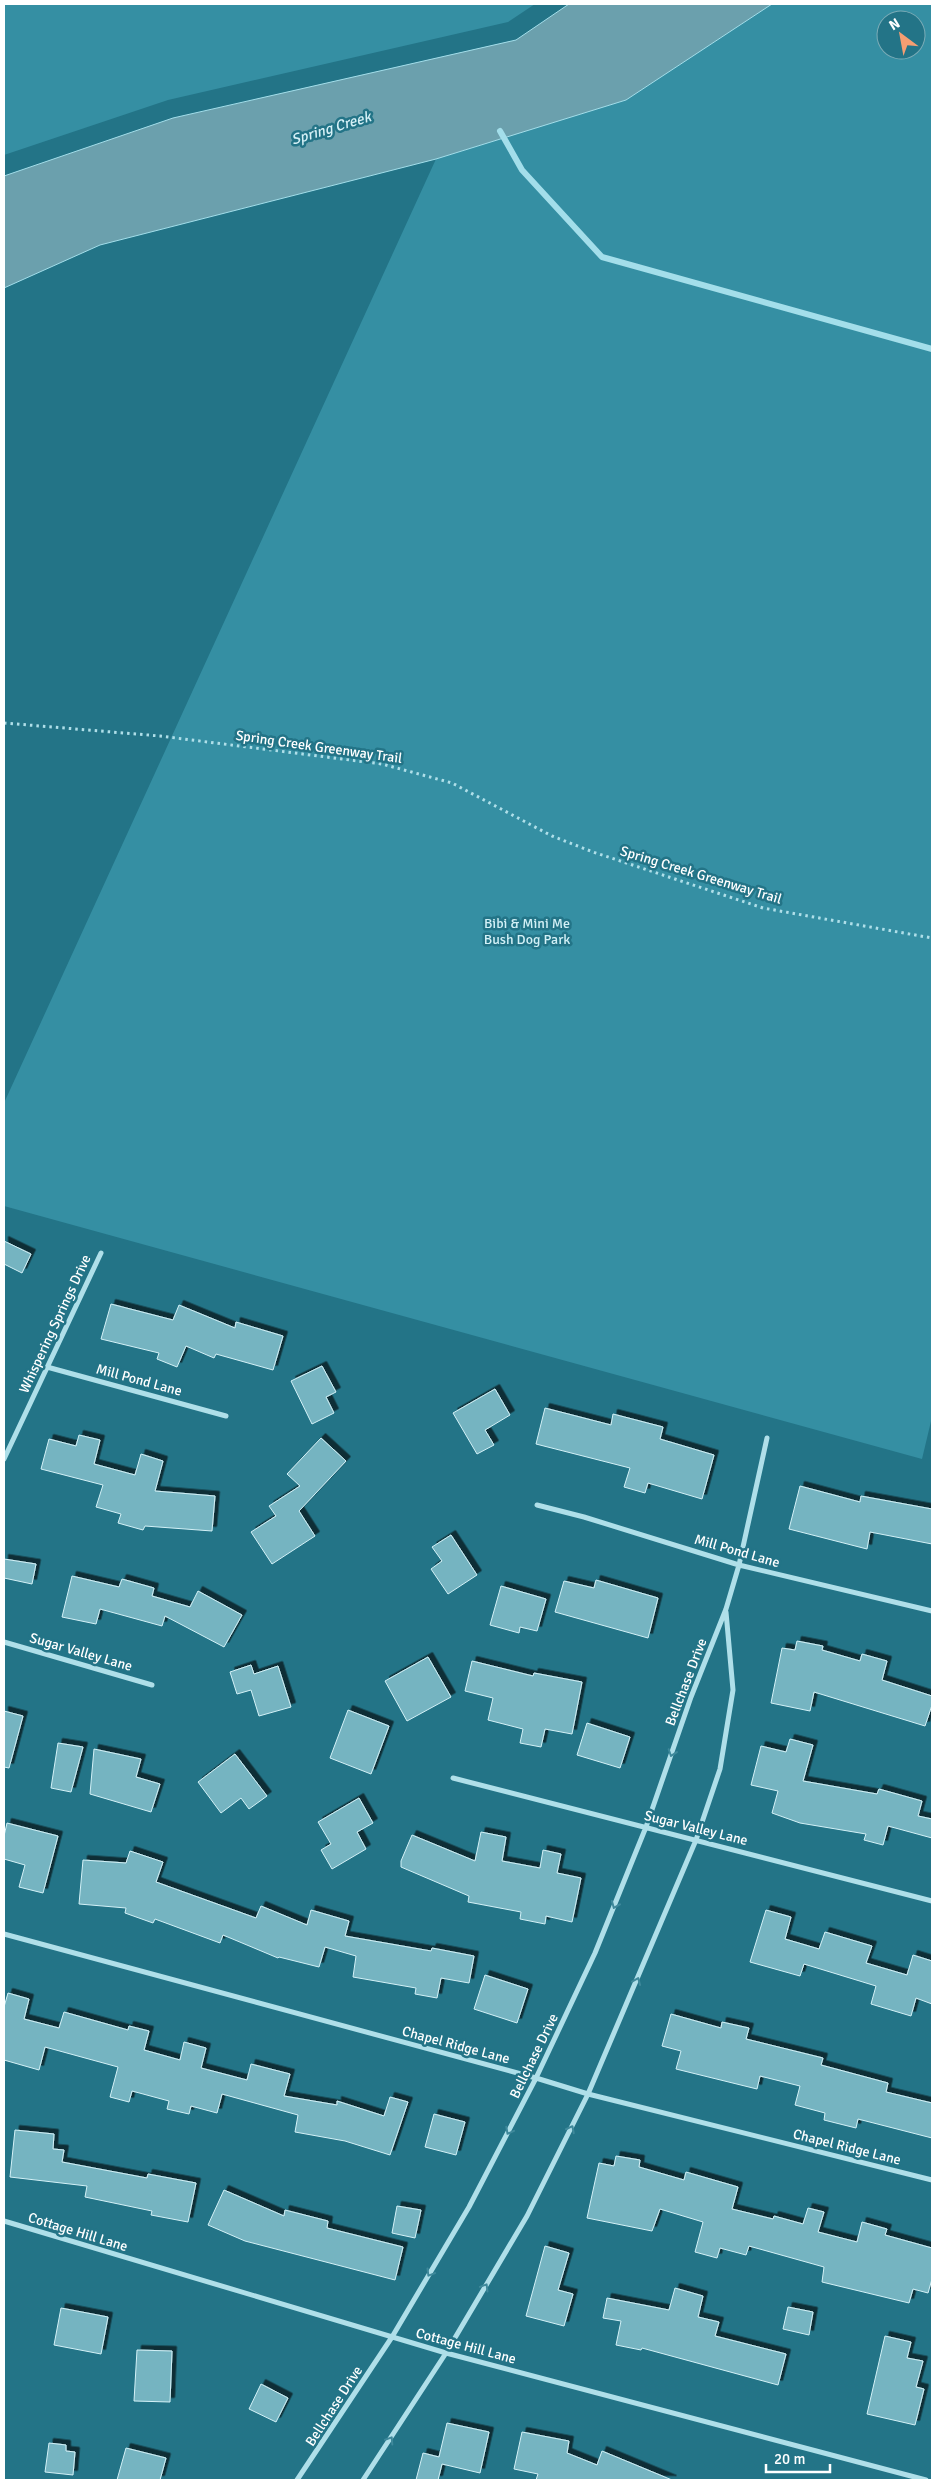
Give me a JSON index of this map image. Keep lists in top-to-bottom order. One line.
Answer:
{"streets":{"street":["Whispering Springs Drive","Mill Pond Lane","Sugar Valley Lane","Bellchase Drive","Chapel Ridge Lane","Cottage Hill Lane"],"path":["Spring Creek Greenway Trail"]},"crossings":[["Whispering Springs Drive","Mill Pond Lane"],["Mill Pond Lane","Bellchase Drive"],["Sugar Valley Lane","Bellchase Drive"],["Bellchase Drive","Chapel Ridge Lane"],["Bellchase Drive","Cottage Hill Lane"]],"water":["Spring Creek"],"parks":["Bibi & Mini Me Bush Dog Park"],"scale_bar":"20 m","north":"top left"}
